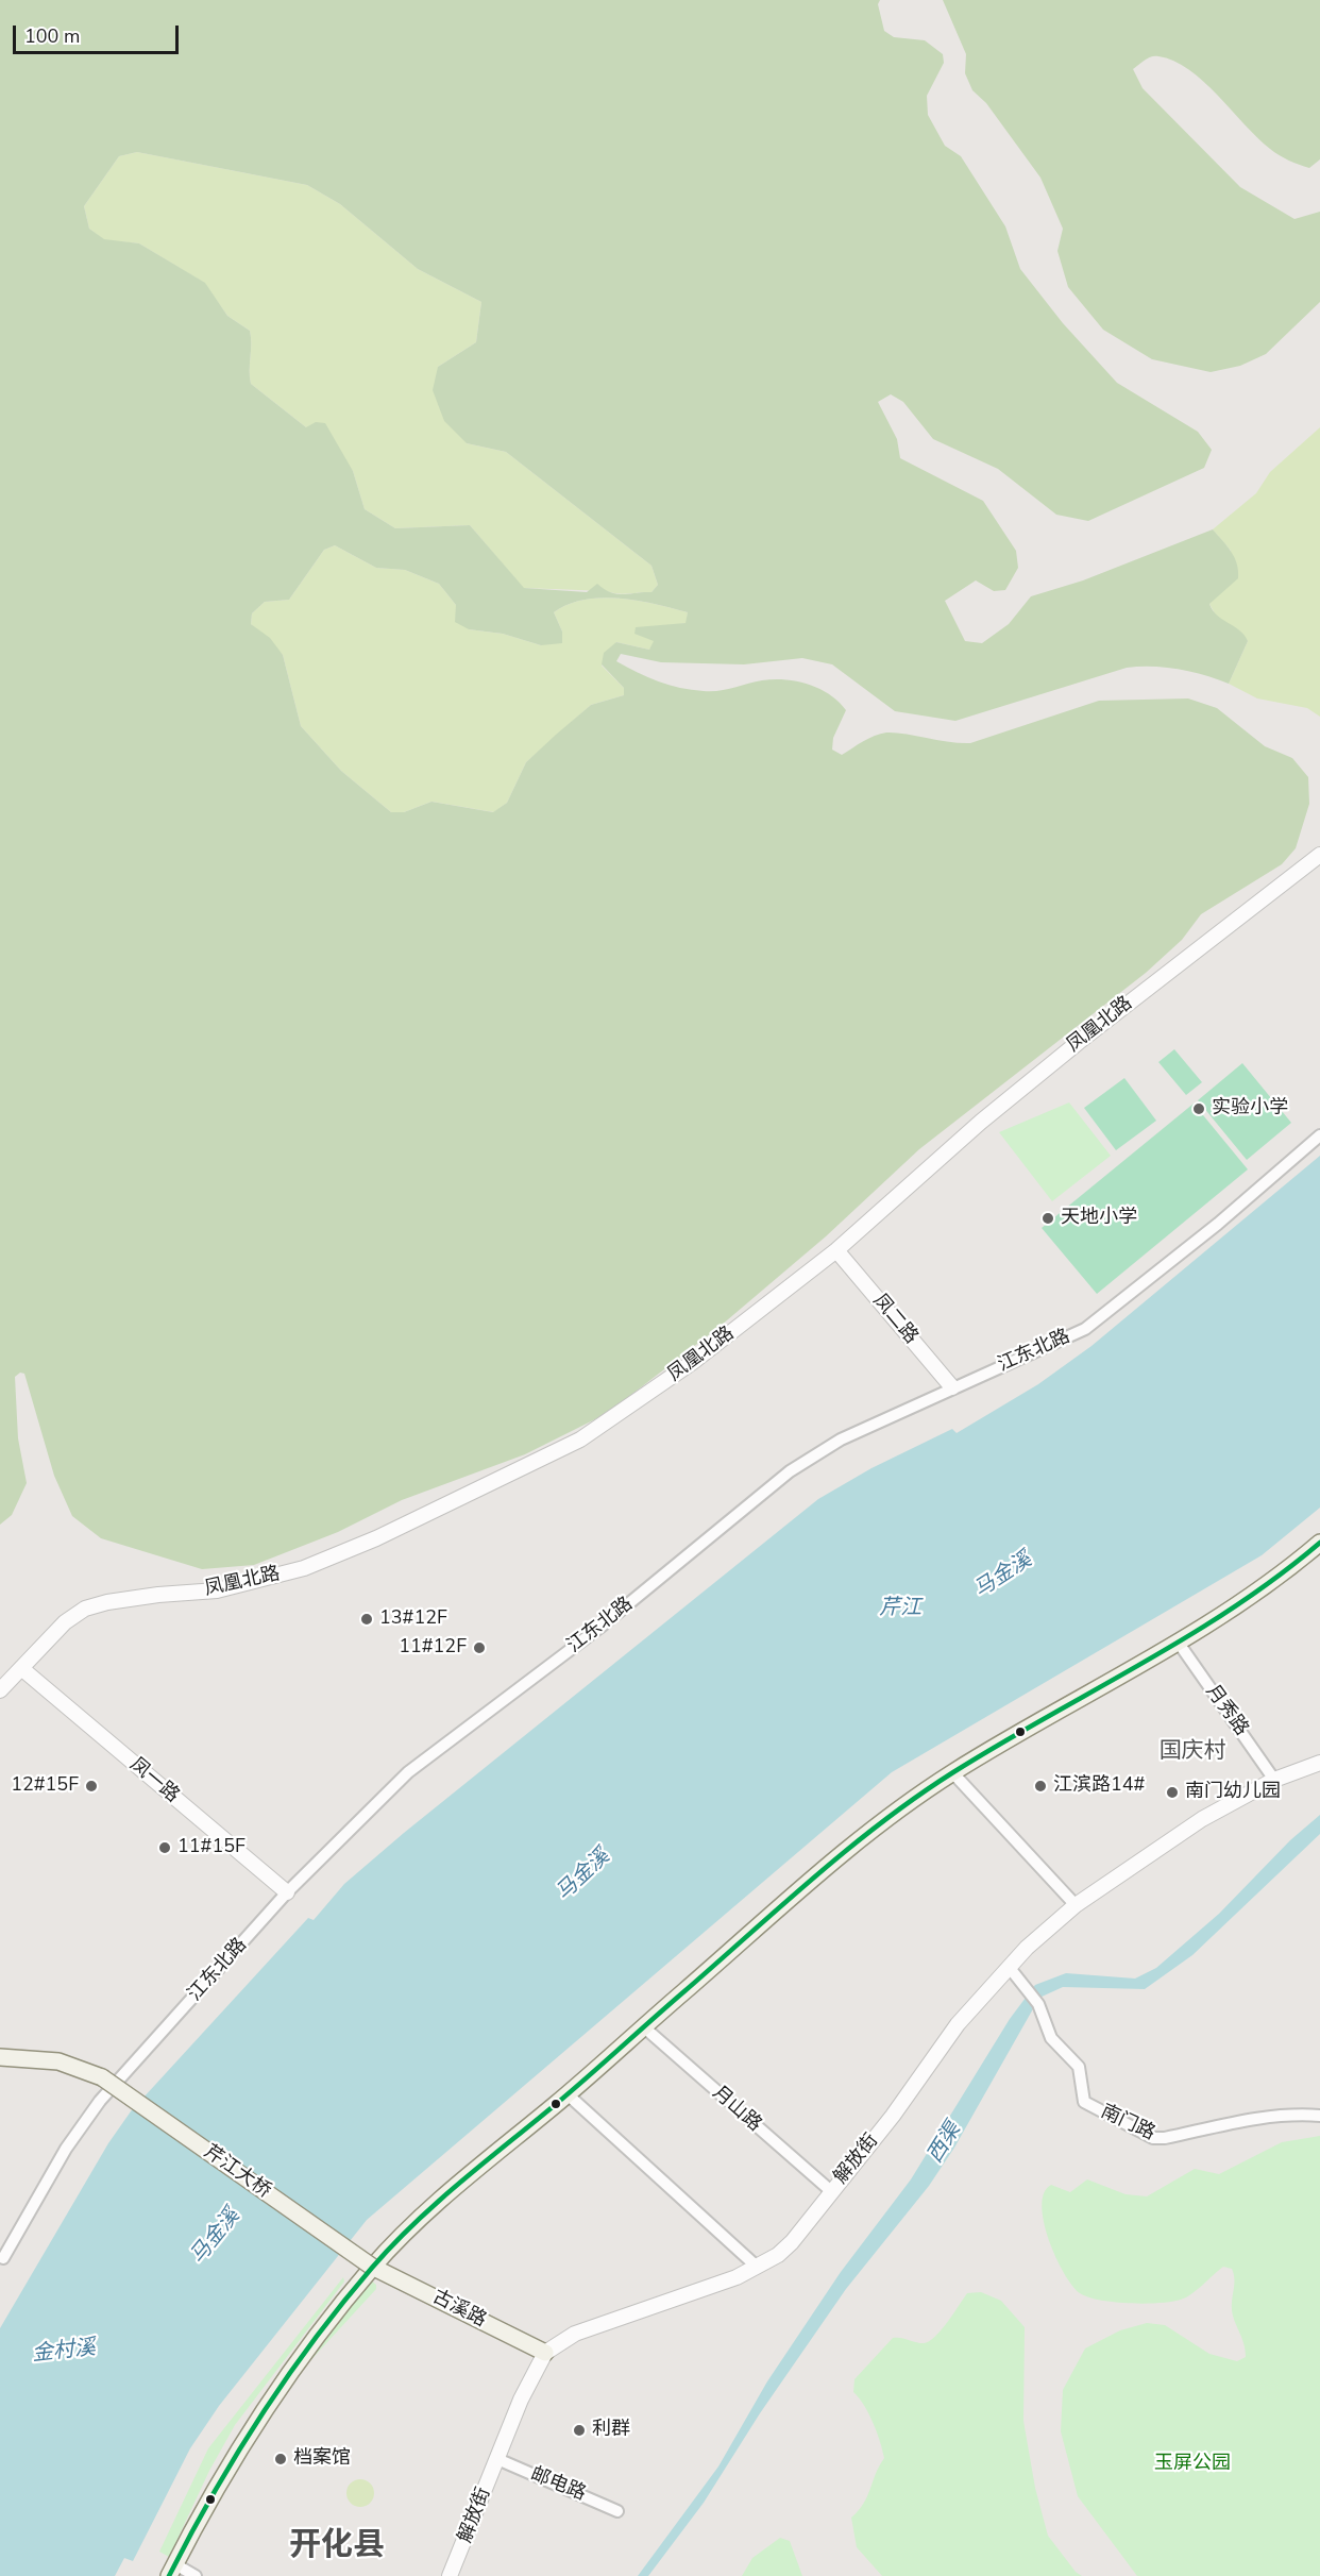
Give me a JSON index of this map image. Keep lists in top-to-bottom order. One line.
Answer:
{"streets":{"main road":["芹江大桥","古溪路"],"street":["凤凰北路","凤二路","江东北路","月秀路","凤一路","月山路","南门路","解放街","邮电路"]},"crossings":[["凤凰北路","凤二路"],["凤凰北路","凤一路"],["凤二路","江东北路"],["江东北路","凤一路"],["月秀路","解放街"],["月山路","解放街"],["南门路","解放街"],["解放街","古溪路"],["解放街","邮电路"],["芹江大桥","古溪路"]],"districts":["国庆村","开化县"],"water":["马金溪","芹江","西渠","金村溪"],"parks":["玉屏公园"],"places":["实验小学","天地小学","13#12F","11#12F","12#15F","江滨路14#","南门幼儿园","11#15F","利群","档案馆"],"scale_bar":"100 m"}
